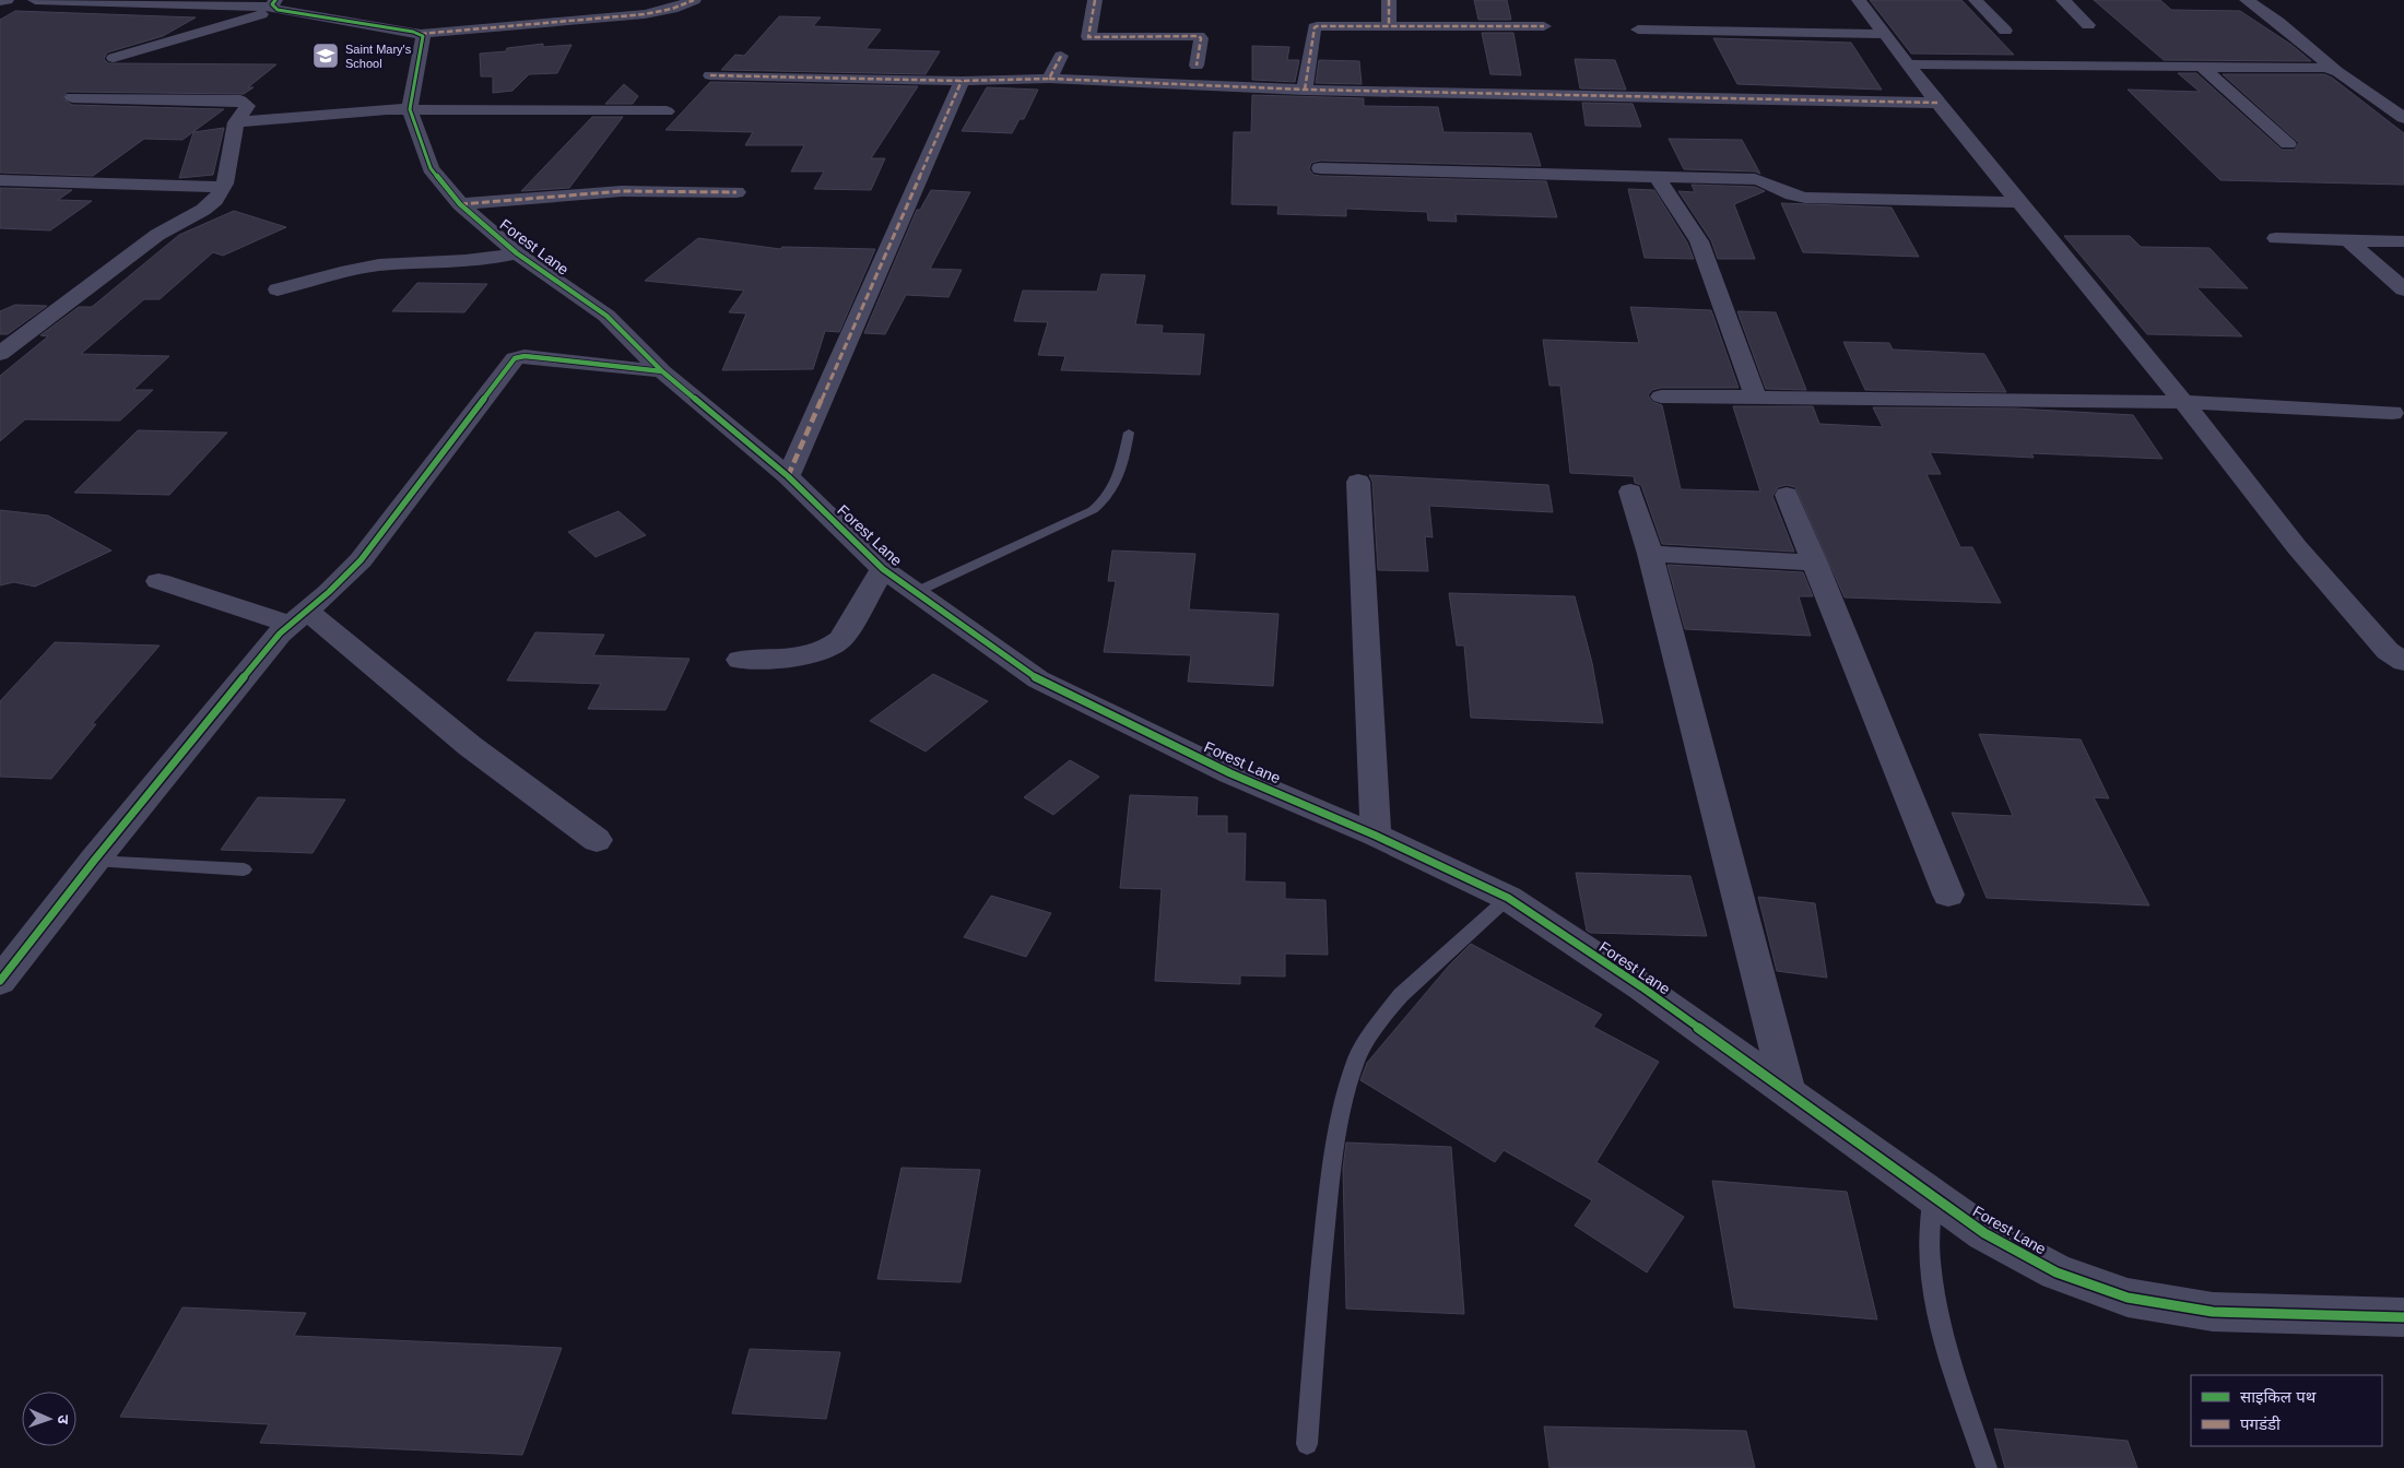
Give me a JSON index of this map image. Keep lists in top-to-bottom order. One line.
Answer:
{"streets":{"street":["Forest Lane"]},"places":{"school or university":["Saint Mary's School"]},"legend":["साइकिल पथ","पगडंडी"],"north":"right"}
